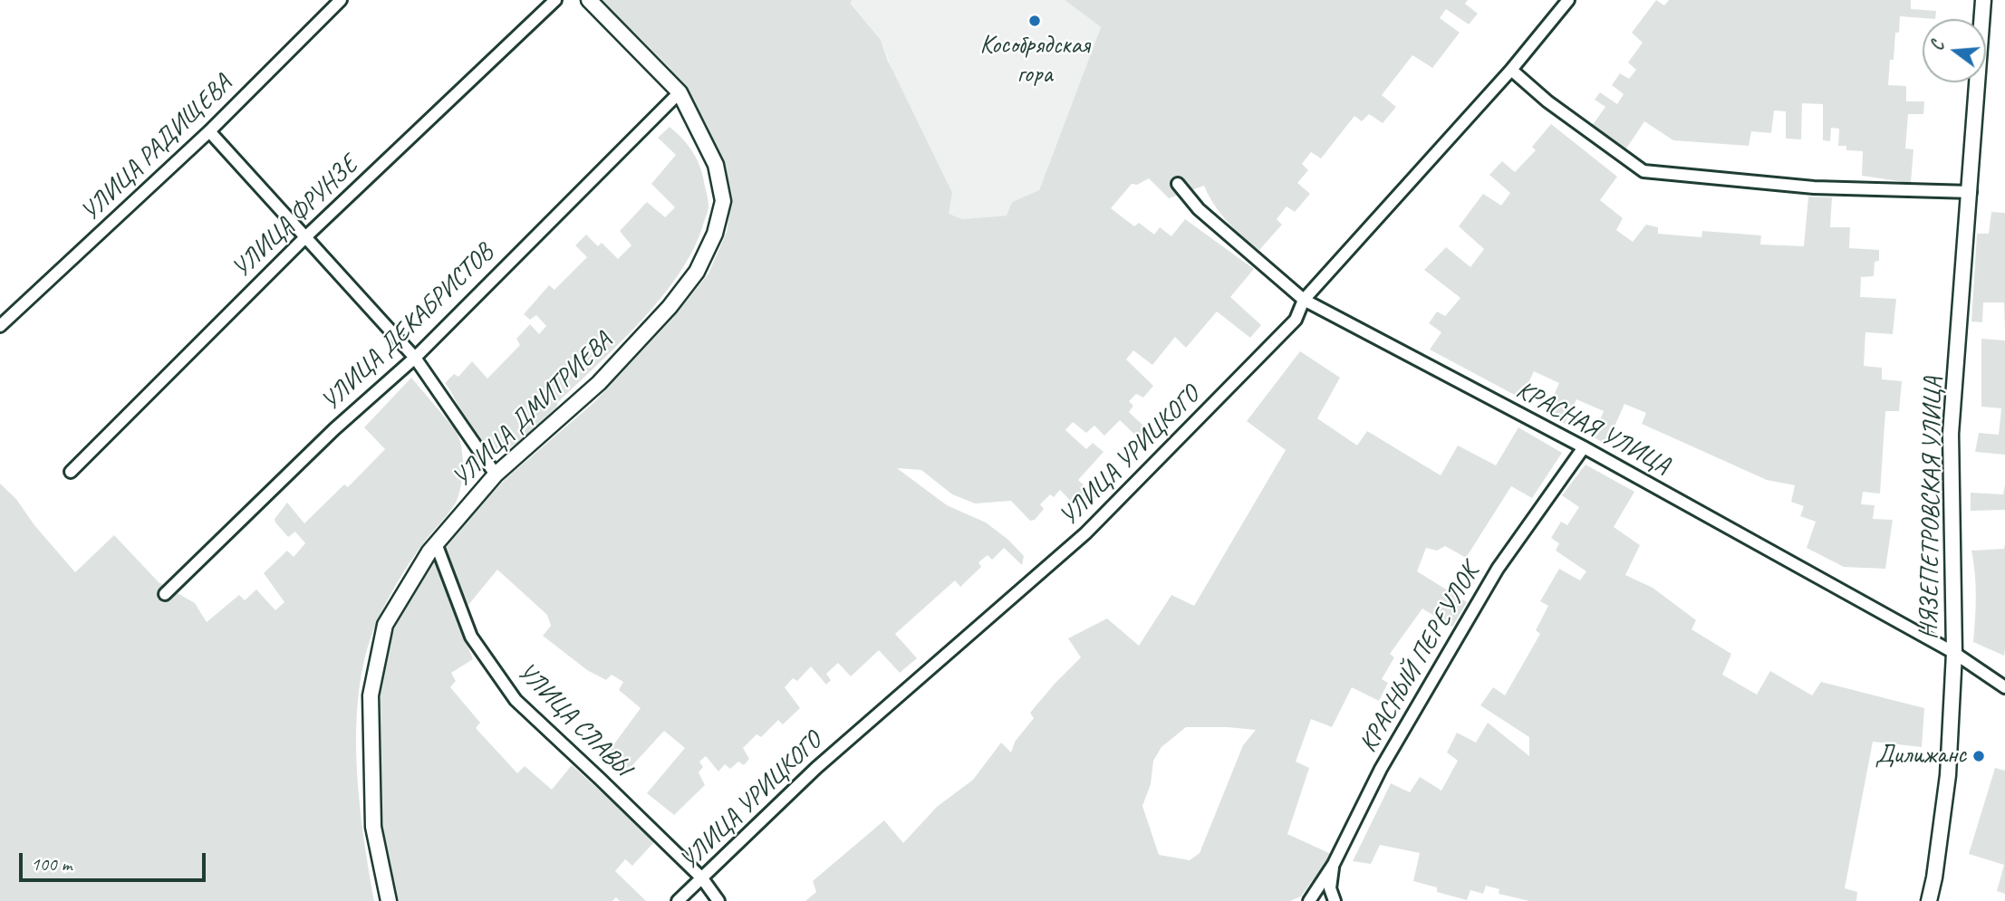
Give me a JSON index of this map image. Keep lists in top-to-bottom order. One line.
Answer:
{"streets":{"street":["УЛИЦА РАДИЩЕВА","УЛИЦА ФРУНЗЕ","УЛИЦА ДЕКАБРИСТОВ","УЛИЦА ДМИТРИЕВА","КРАСНАЯ УЛИЦА","УЛИЦА УРИЦКОГО","НЯЗЕПЕТРОВСКАЯ УЛИЦА","КРАСНЫЙ ПЕРЕУЛОК","УЛИЦА СЛАВЫ"]},"crossings":[["УЛИЦА ДЕКАБРИСТОВ","УЛИЦА ДМИТРИЕВА"],["УЛИЦА ДМИТРИЕВА","УЛИЦА СЛАВЫ"],["КРАСНАЯ УЛИЦА","УЛИЦА УРИЦКОГО"],["КРАСНАЯ УЛИЦА","НЯЗЕПЕТРОВСКАЯ УЛИЦА"],["КРАСНАЯ УЛИЦА","КРАСНЫЙ ПЕРЕУЛОК"],["УЛИЦА УРИЦКОГО","УЛИЦА СЛАВЫ"]],"places":["Кособрядская гора","Дилижанс"],"scale_bar":"100 m","north":"left"}
